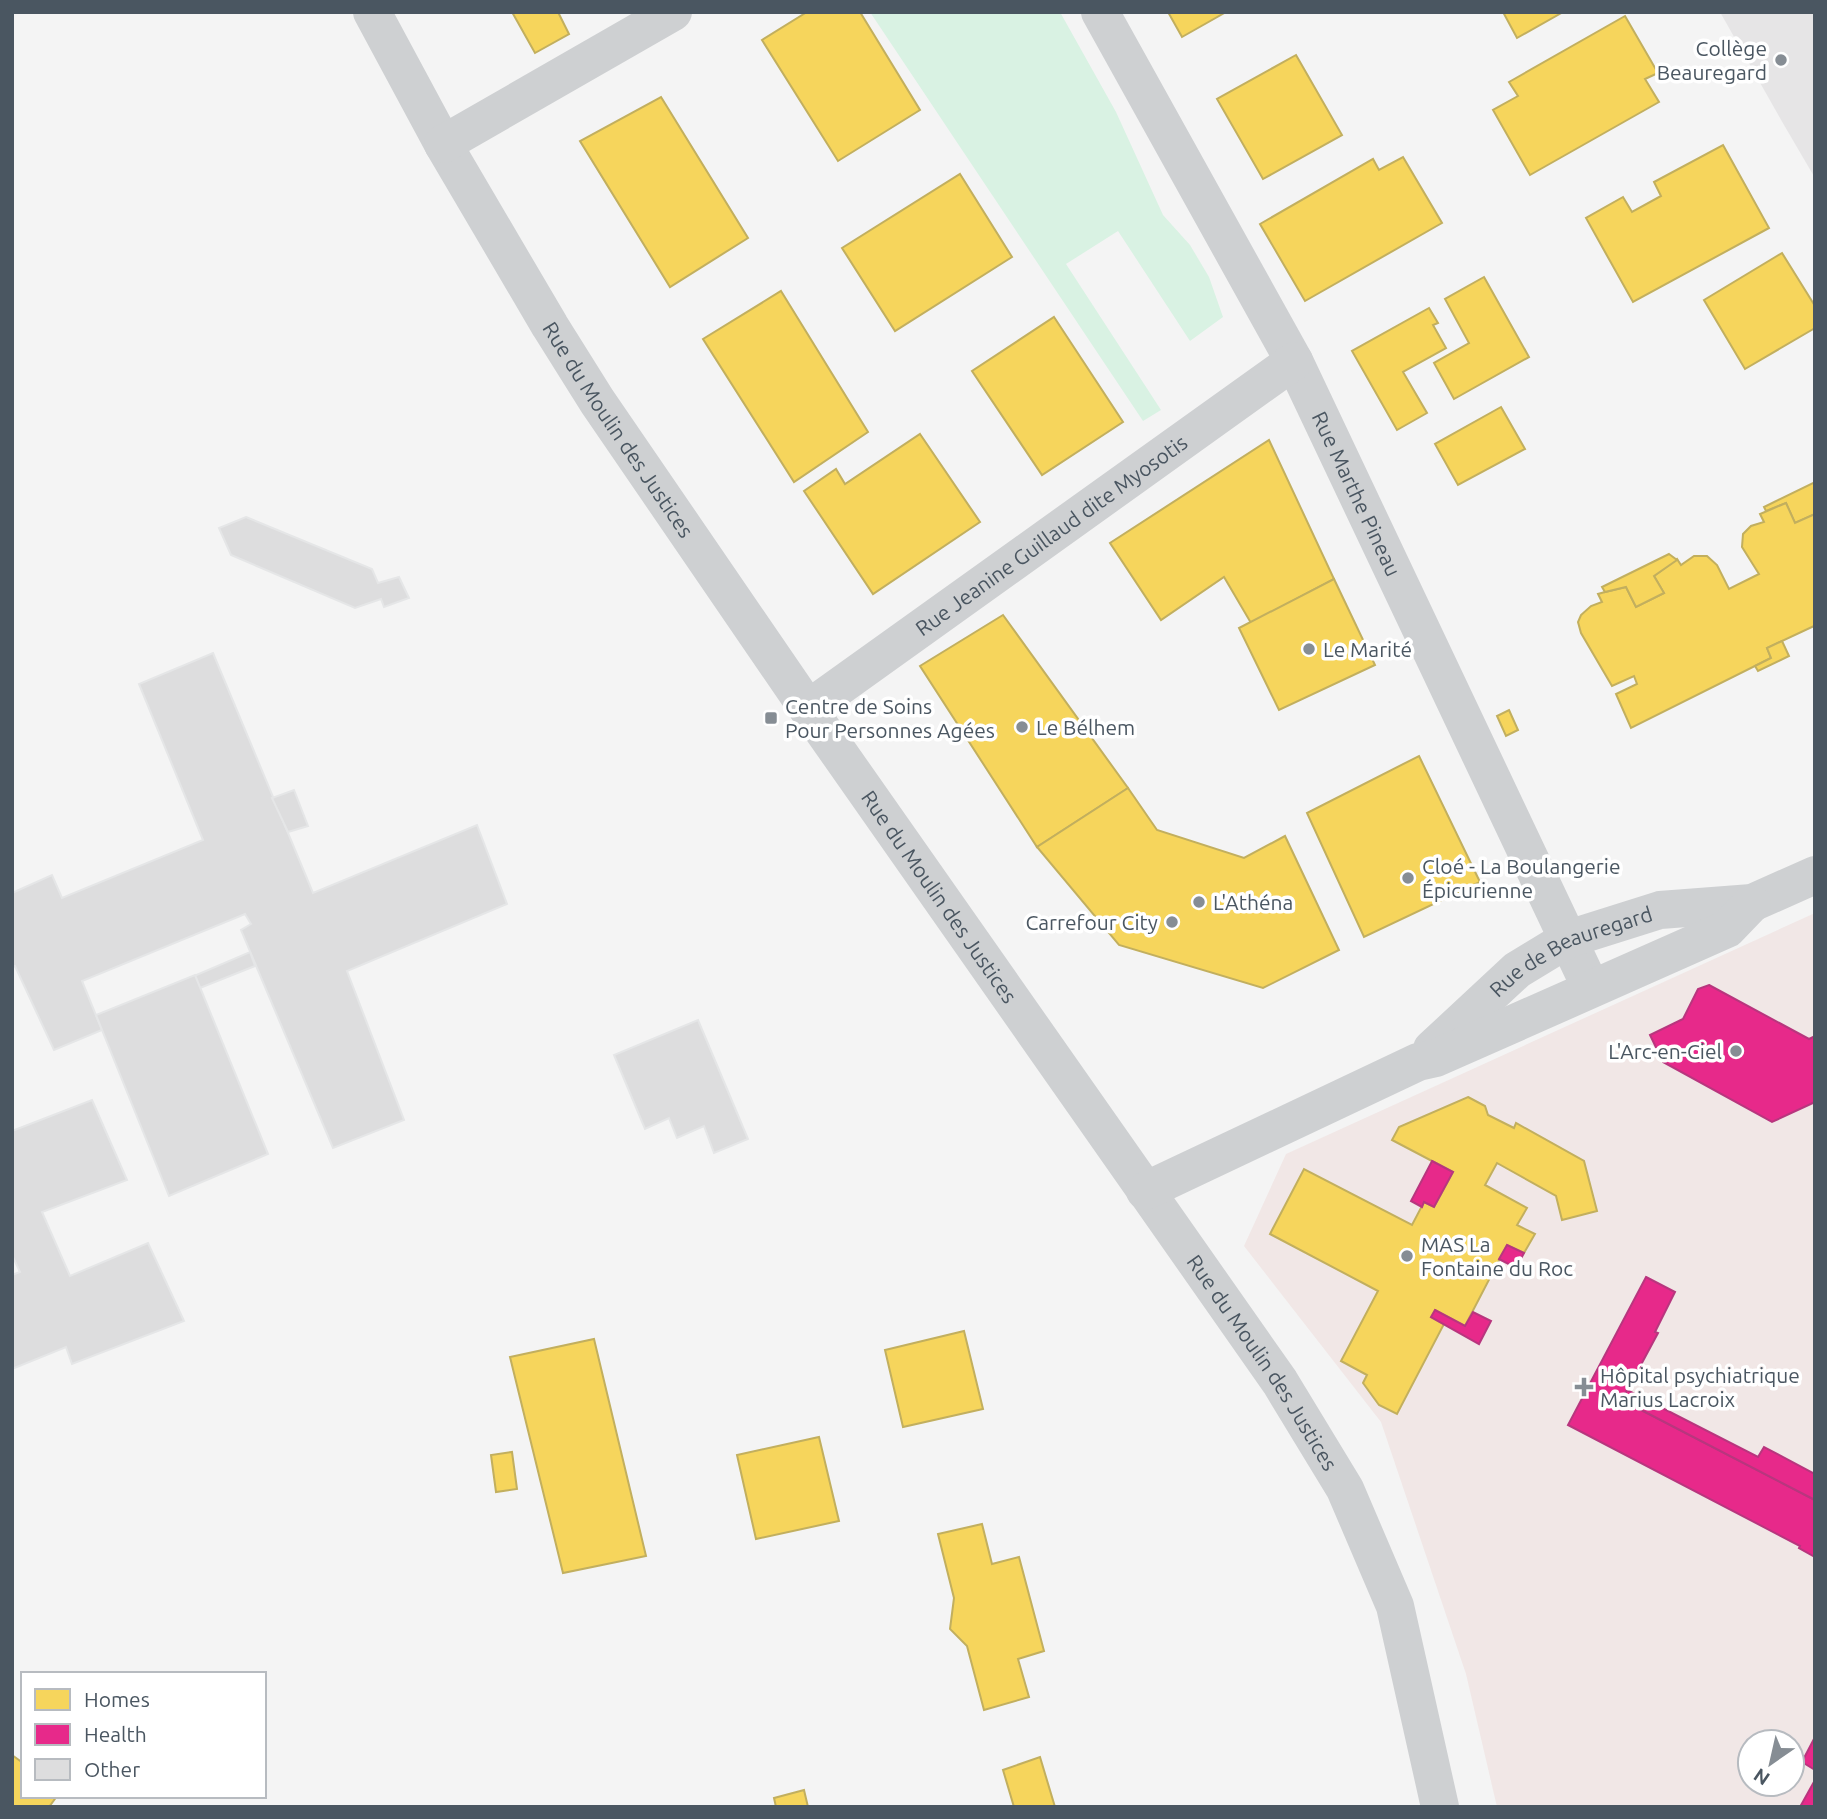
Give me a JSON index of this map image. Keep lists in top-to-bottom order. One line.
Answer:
{"streets":{"street":["Rue du Moulin des Justices","Rue Marthe Pineau","Rue Jeanine Guillaud dite Myosotis","Rue de Beauregard"]},"crossings":[["Rue du Moulin des Justices","Rue Jeanine Guillaud dite Myosotis"],["Rue du Moulin des Justices","Rue de Beauregard"],["Rue Marthe Pineau","Rue Jeanine Guillaud dite Myosotis"],["Rue Marthe Pineau","Rue de Beauregard"]],"places":{"other":["Collège Beauregard","Le Marité","Le Bélhem","Cloé - La Boulangerie Épicurienne","L'Athéna","Carrefour City","L'Arc-en-Ciel","MAS La Fontaine du Roc"],"transit":["Centre de Soins Pour Personnes Agées"],"health":["Hôpital psychiatrique Marius Lacroix"]},"legend":["Homes","Health","Other"],"north":"bottom left"}
